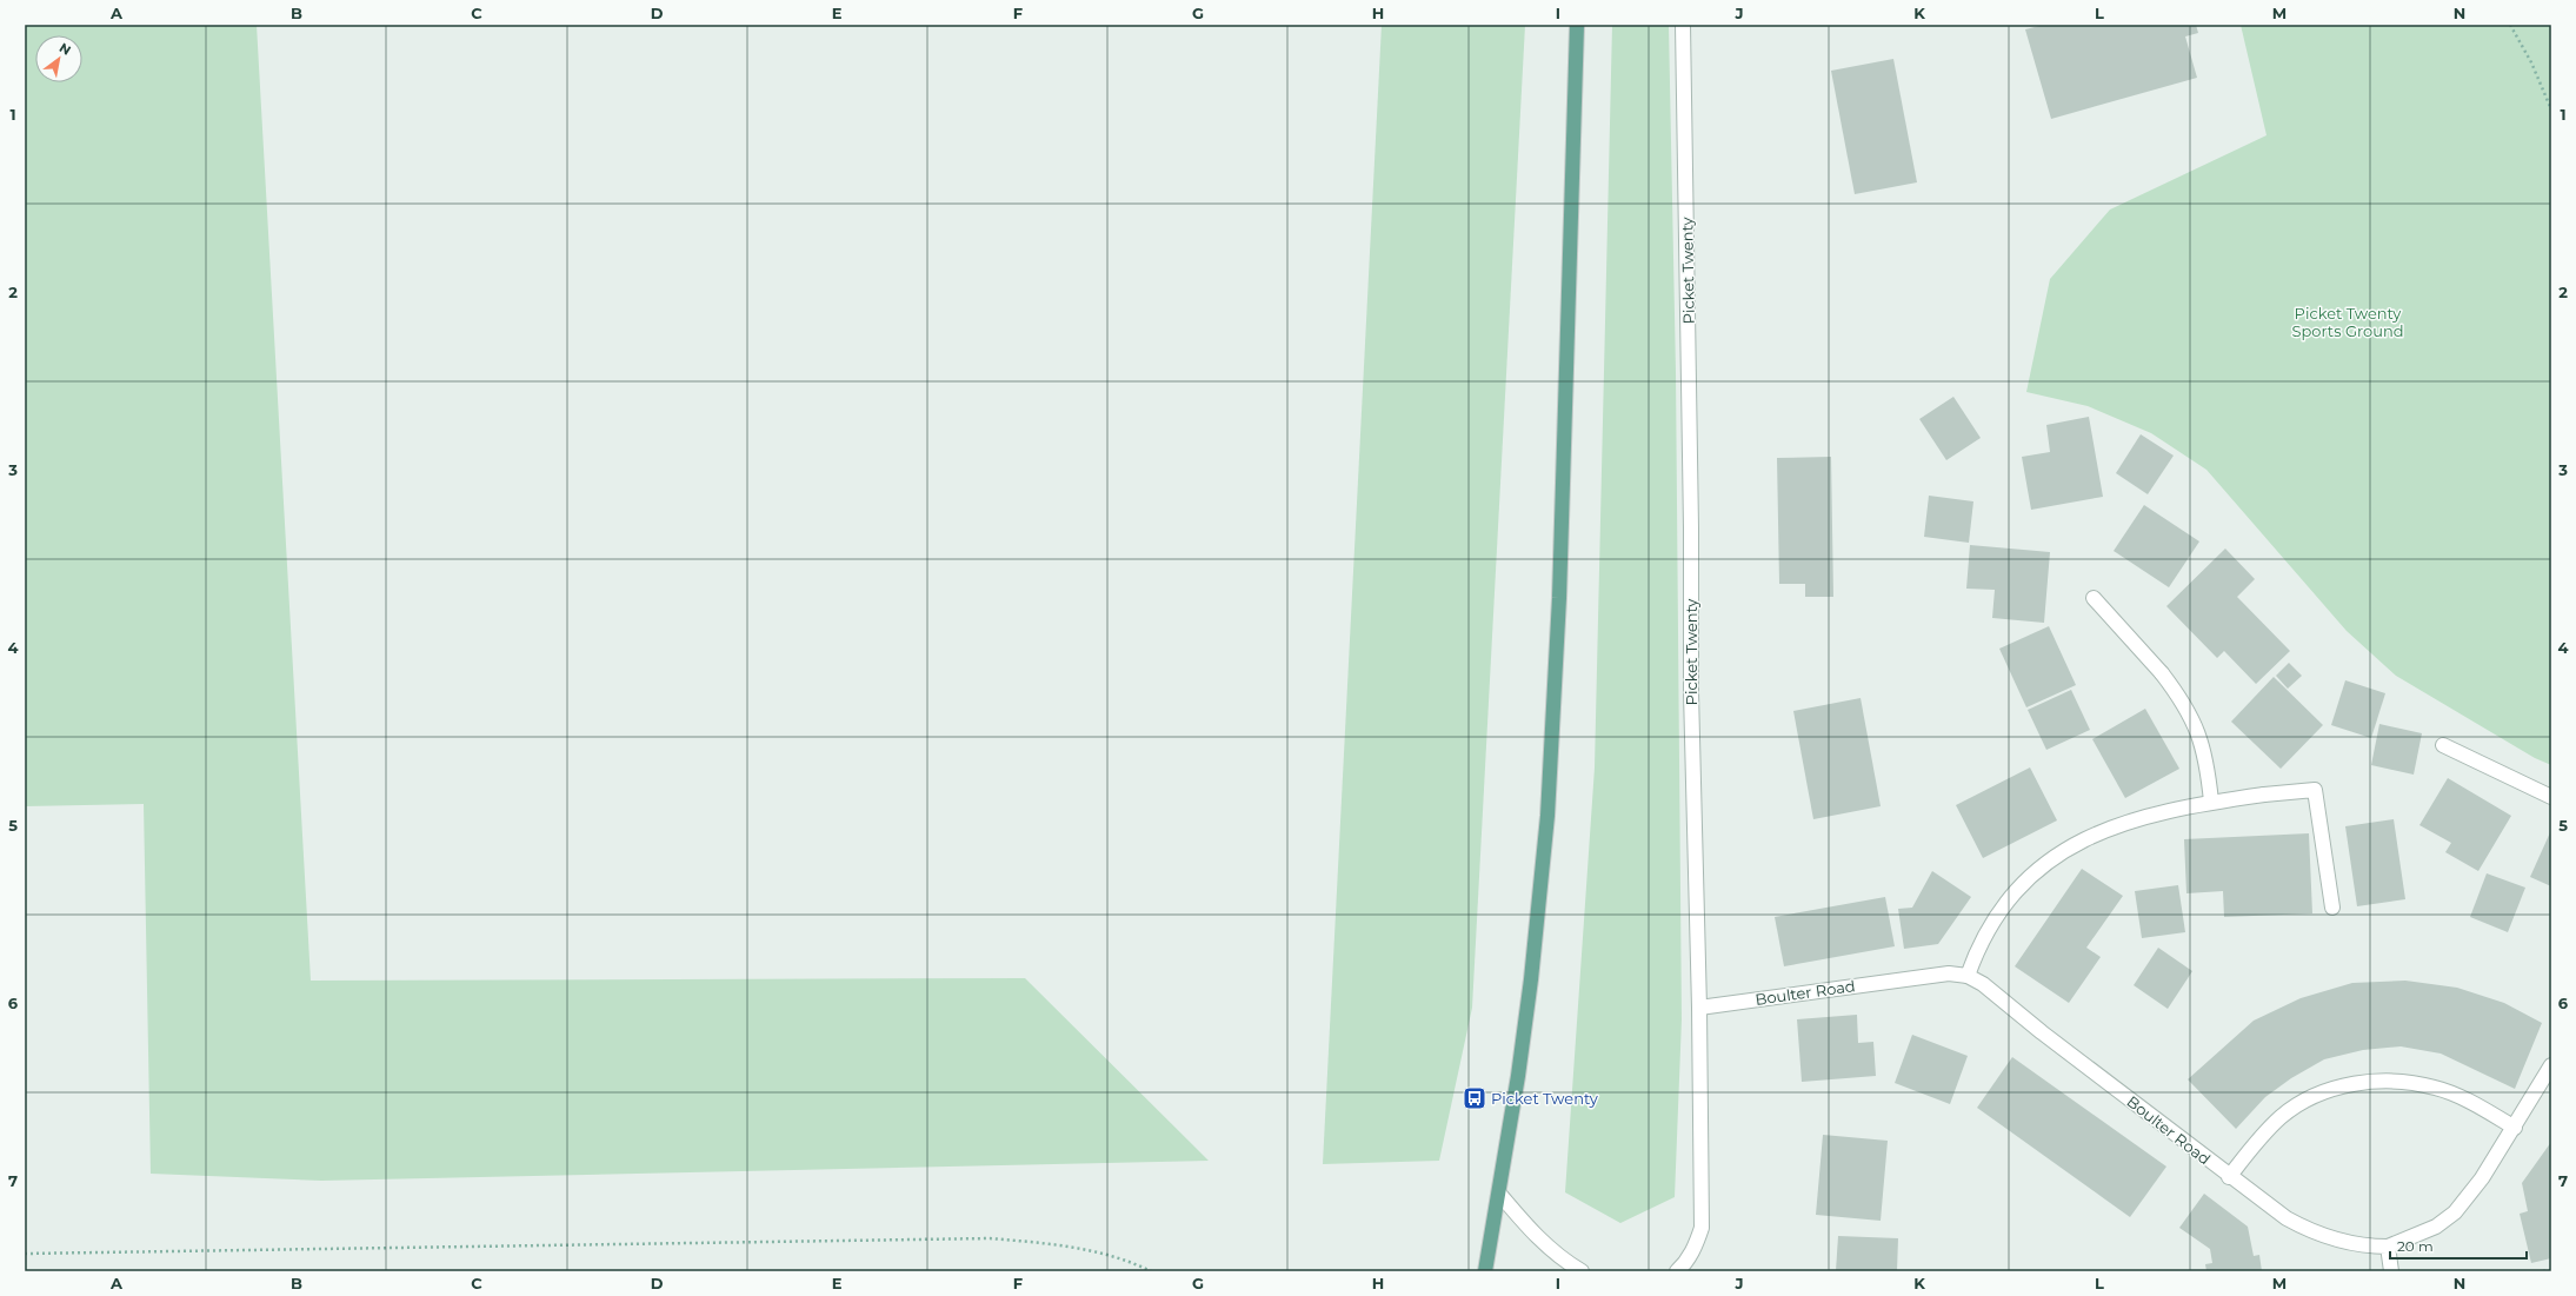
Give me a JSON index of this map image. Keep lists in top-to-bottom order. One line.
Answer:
{"streets":{"street":["Picket Twenty","Boulter Road"]},"crossings":[["Picket Twenty","Boulter Road"]],"parks":["Picket Twenty Sports Ground"],"places":{"bus stop":["Picket Twenty"]},"scale_bar":"20 m","north":"top right","grid":{"columns":["A","B","C","D","E","F","G","H","I","J","K","L","M","N"],"rows":["1","2","3","4","5","6","7"]}}
